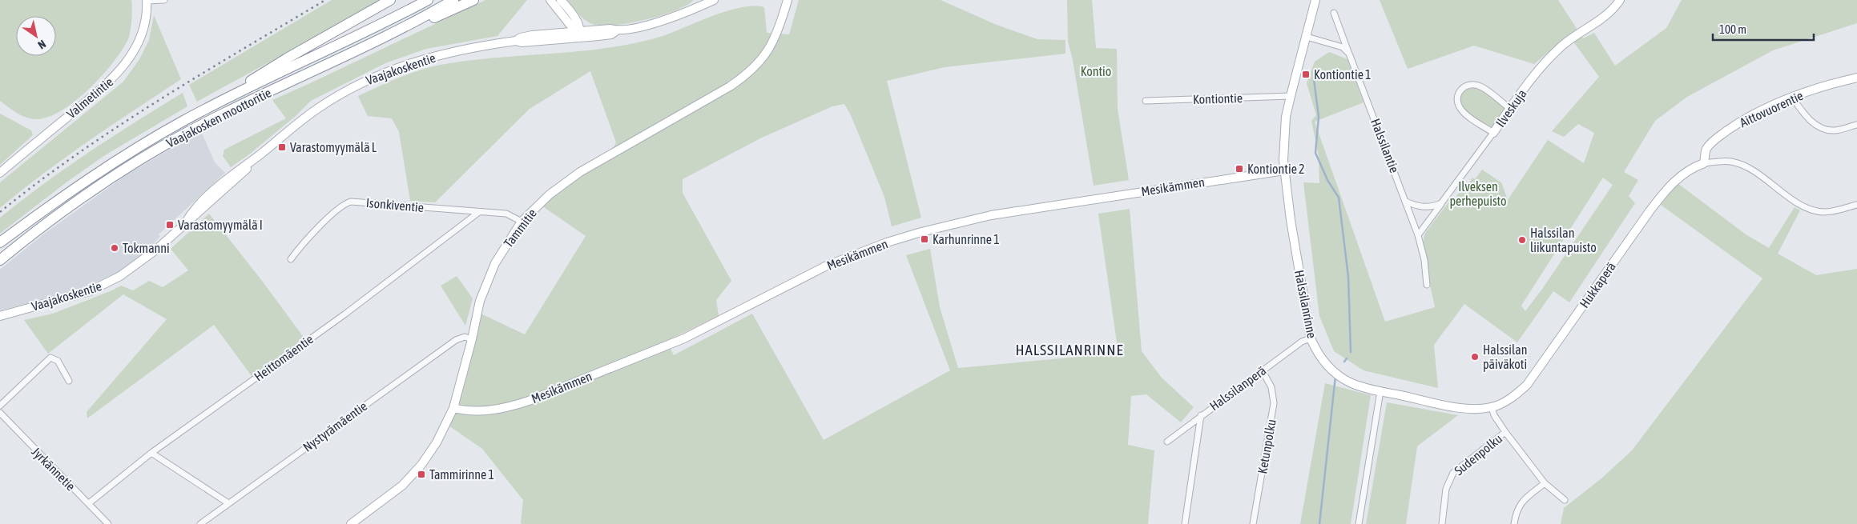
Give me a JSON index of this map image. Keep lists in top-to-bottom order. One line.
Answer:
{"streets":{"highway":["Vaajakosken moottoritie"],"street":["Vaajakoskentie","Valmetintie","Kontiontie","Ilveskuja","Aittovuorentie","Halssilantie","Mesikämmen","Isonkiventie","Tammitie","Hukkaperä","Halssilanrinne","Heittomäentie","Halssilanperä","Nystyrämäentie","Ketunpolku","Sudenpolku","Jyrkännetie"]},"crossings":[["Kontiontie","Halssilanrinne"],["Ilveskuja","Halssilantie"],["Aittovuorentie","Hukkaperä"],["Mesikämmen","Tammitie"],["Mesikämmen","Halssilanrinne"],["Isonkiventie","Tammitie"],["Isonkiventie","Heittomäentie"],["Tammitie","Nystyrämäentie"],["Hukkaperä","Halssilanrinne"],["Halssilanrinne","Halssilanperä"],["Heittomäentie","Jyrkännetie"],["Halssilanperä","Ketunpolku"]],"districts":["HALSSILANRINNE"],"parks":["Kontio","Ilveksen perhepuisto"],"places":{"transit":["Kontiontie 1","Varastomyymälä L","Kontiontie 2","Varastomyymälä I","Karhunrinne 1","Tammirinne 1"],"other":["Halssilan liikuntapuisto","Tokmanni","Halssilan päiväkoti"]},"scale_bar":"100 m","north":"bottom right"}
